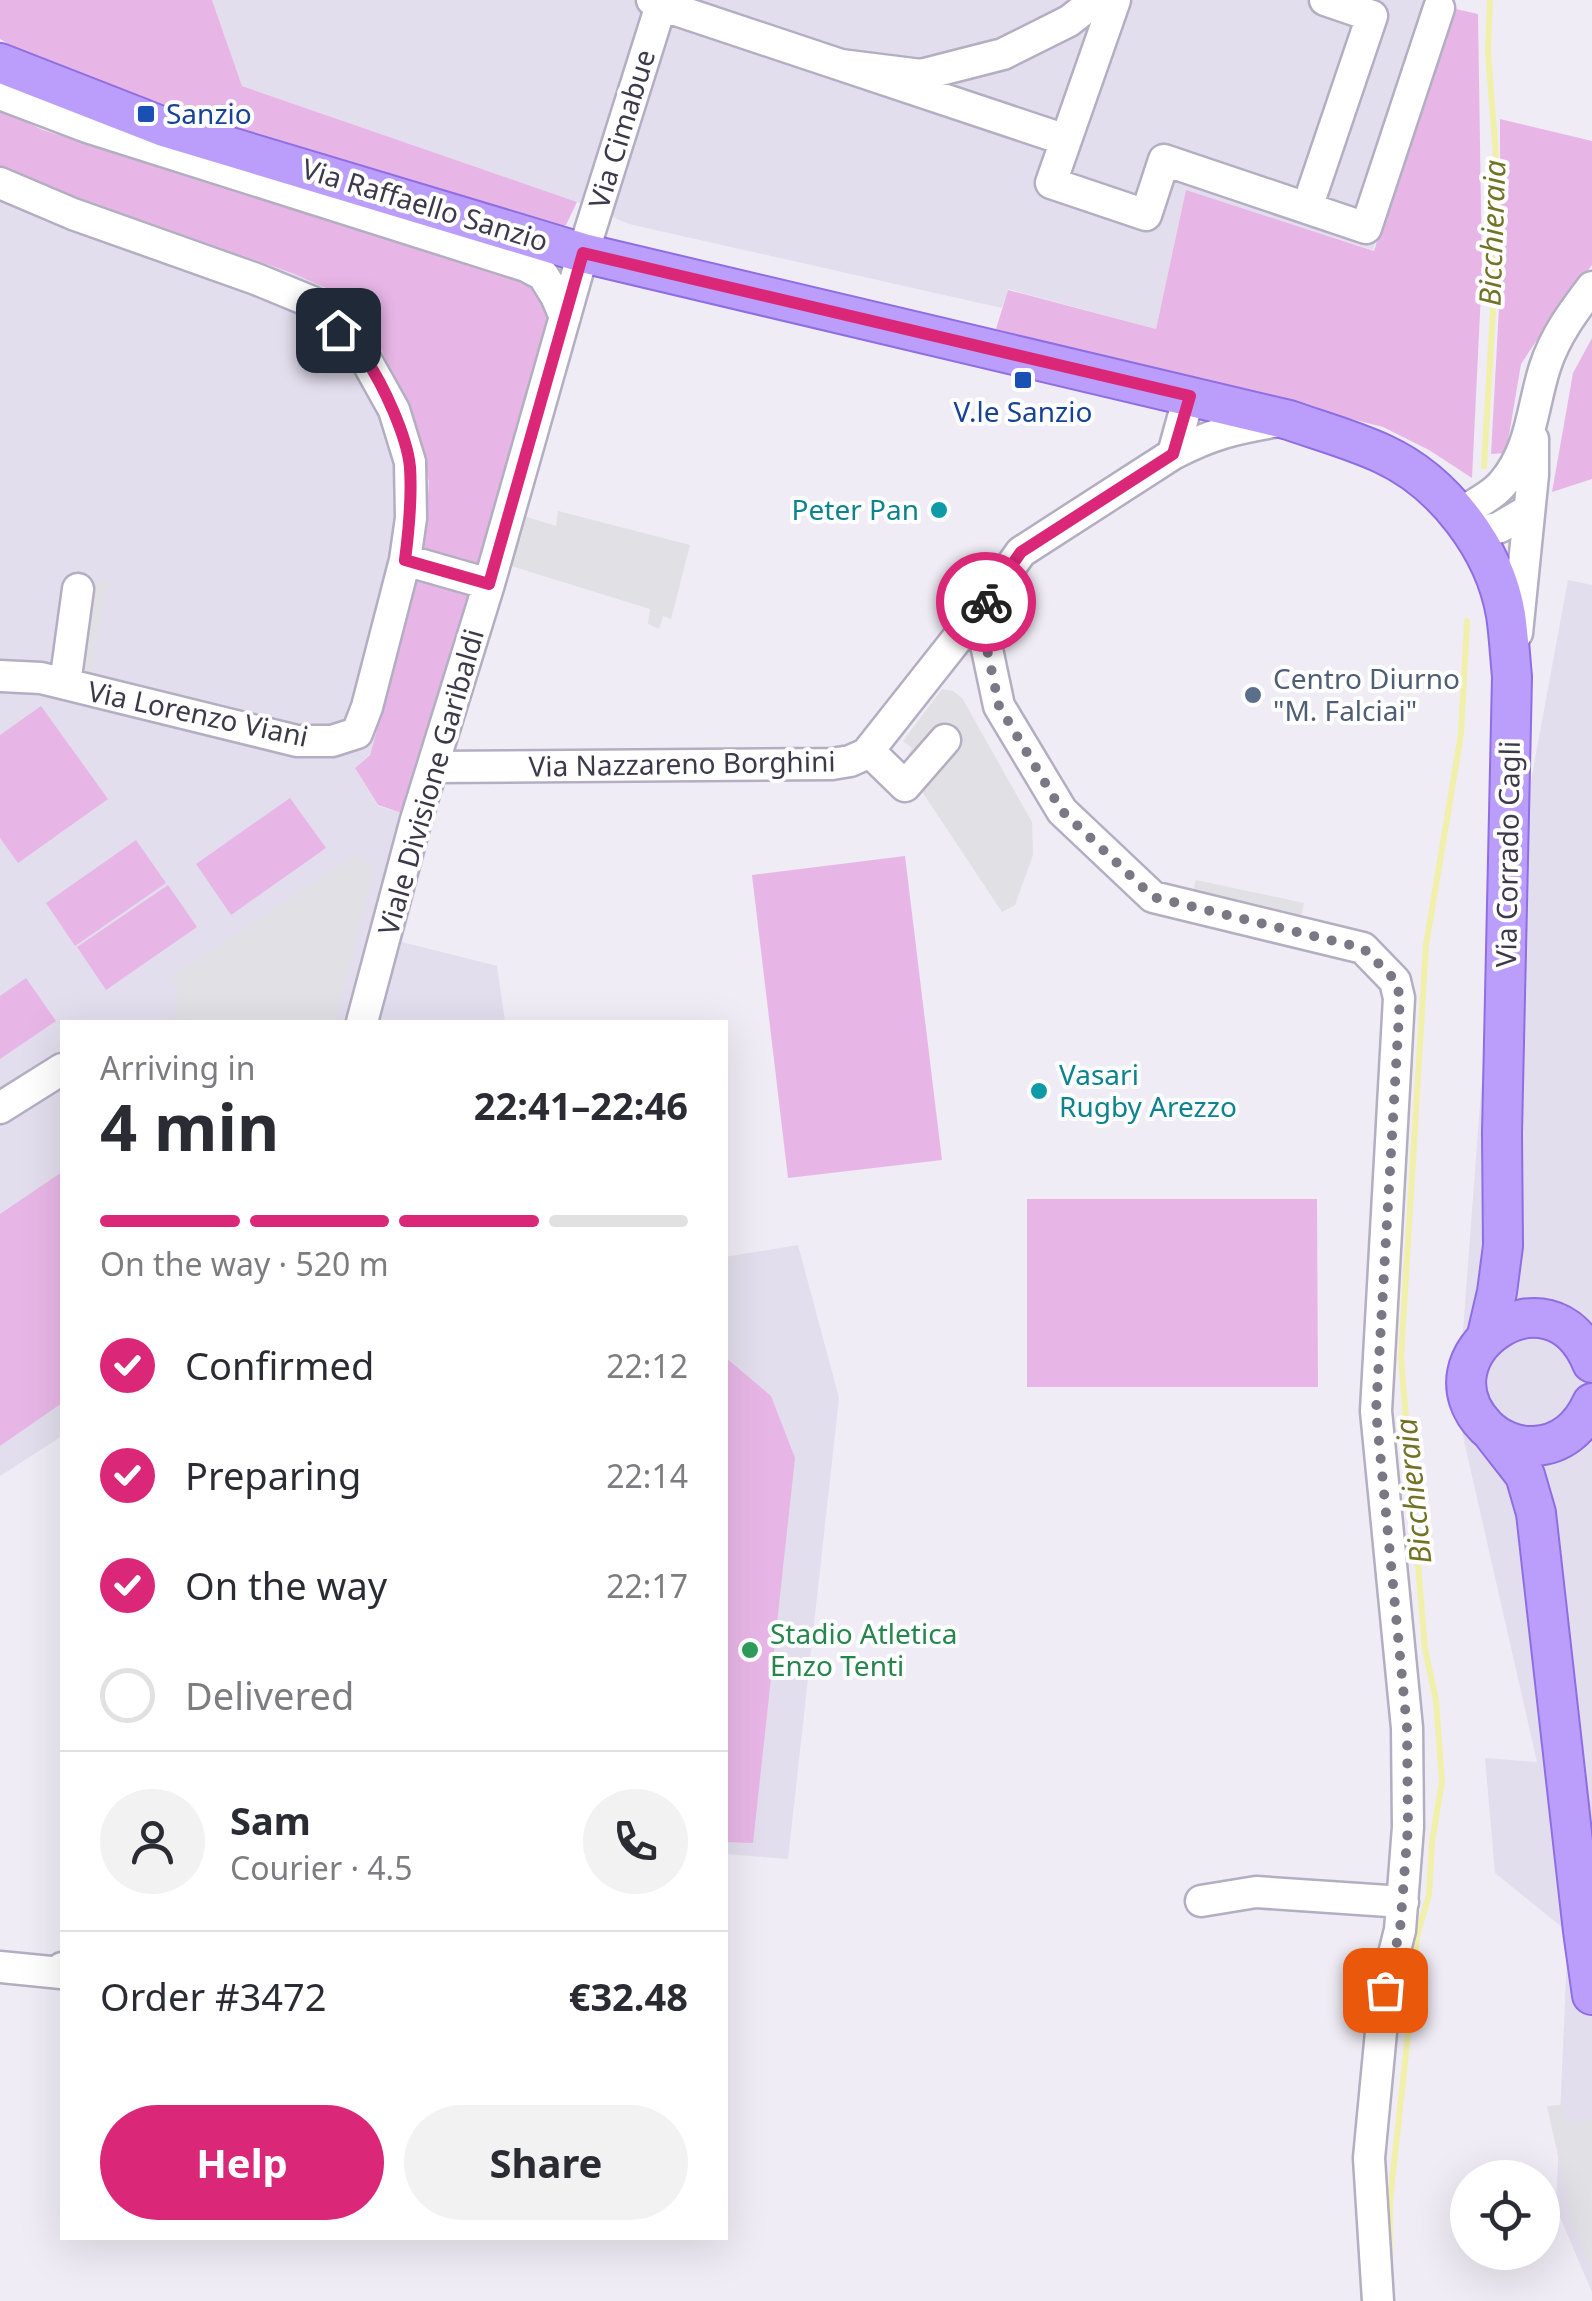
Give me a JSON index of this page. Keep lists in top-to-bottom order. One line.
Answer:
{"streets":{"main road":["Via Raffaello Sanzio","Via Corrado Cagli"],"street":["Via Cimabue","Via Lorenzo Viani","Via Nazzareno Borghini","Viale Divisione Garibaldi"]},"crossings":[["Via Cimabue","Via Raffaello Sanzio"],["Via Cimabue","Viale Divisione Garibaldi"],["Via Raffaello Sanzio","Via Nazzareno Borghini"],["Via Raffaello Sanzio","Viale Divisione Garibaldi"],["Via Raffaello Sanzio","Via Corrado Cagli"],["Via Nazzareno Borghini","Viale Divisione Garibaldi"]],"water":["Bicchieraia"],"places":{"transit":["Sanzio","V.le Sanzio"],"other":["Peter Pan","Centro Diurno \"M. Falciai\"","Vasari Rugby Arezzo","Stadio Atletica Enzo Tenti"]},"page":{"heading":["4 min","Arriving in","22:41–22:46"],"panel":["Sam","Courier · 4.5","Order #3472","€32.48"],"bar":"On the way · 520 m","list":[["Confirmed","22:12"],["Preparing","22:14"],["On the way","22:17"],"Delivered"],"buttons":["Help","Share"]}}
